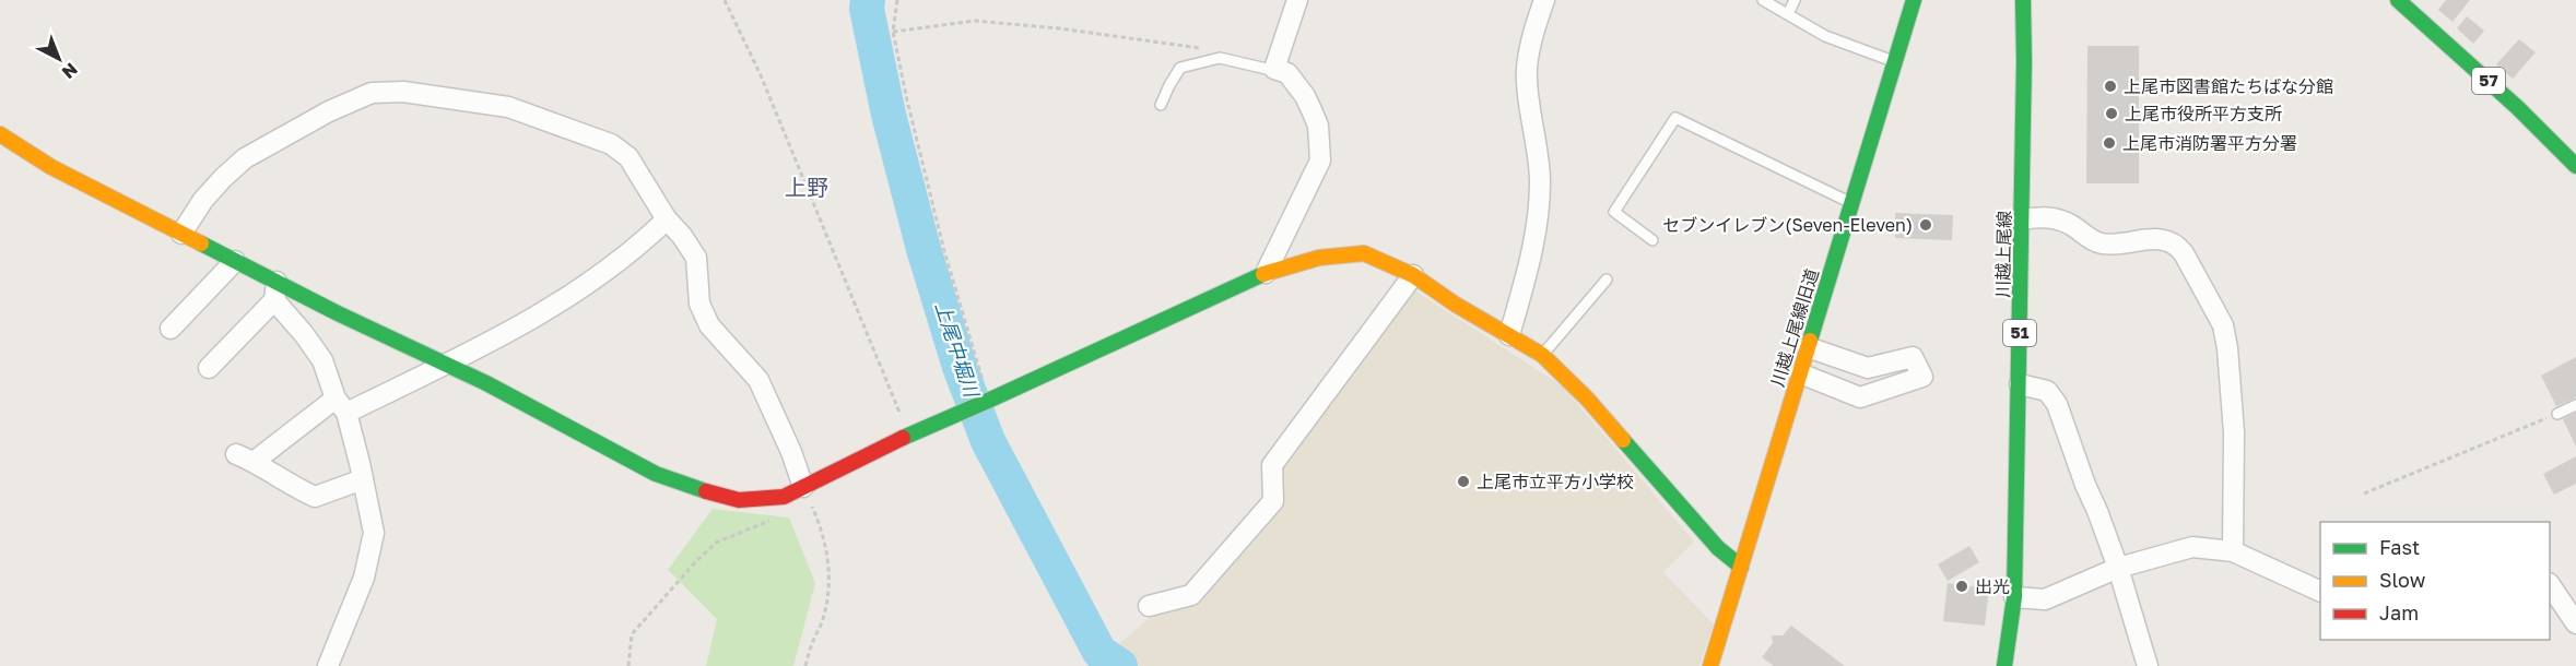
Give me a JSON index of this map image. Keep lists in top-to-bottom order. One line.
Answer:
{"streets":{"street":["57","川越上尾線","川越上尾線旧道","51"]},"districts":["上野"],"water":["上尾中堀川"],"places":["上尾市図書館たちばな分館","上尾市役所平方支所","上尾市消防署平方分署","セブンイレブン(Seven-Eleven)","上尾市立平方小学校","出光"],"legend":["Fast","Slow","Jam"],"north":"bottom right"}
